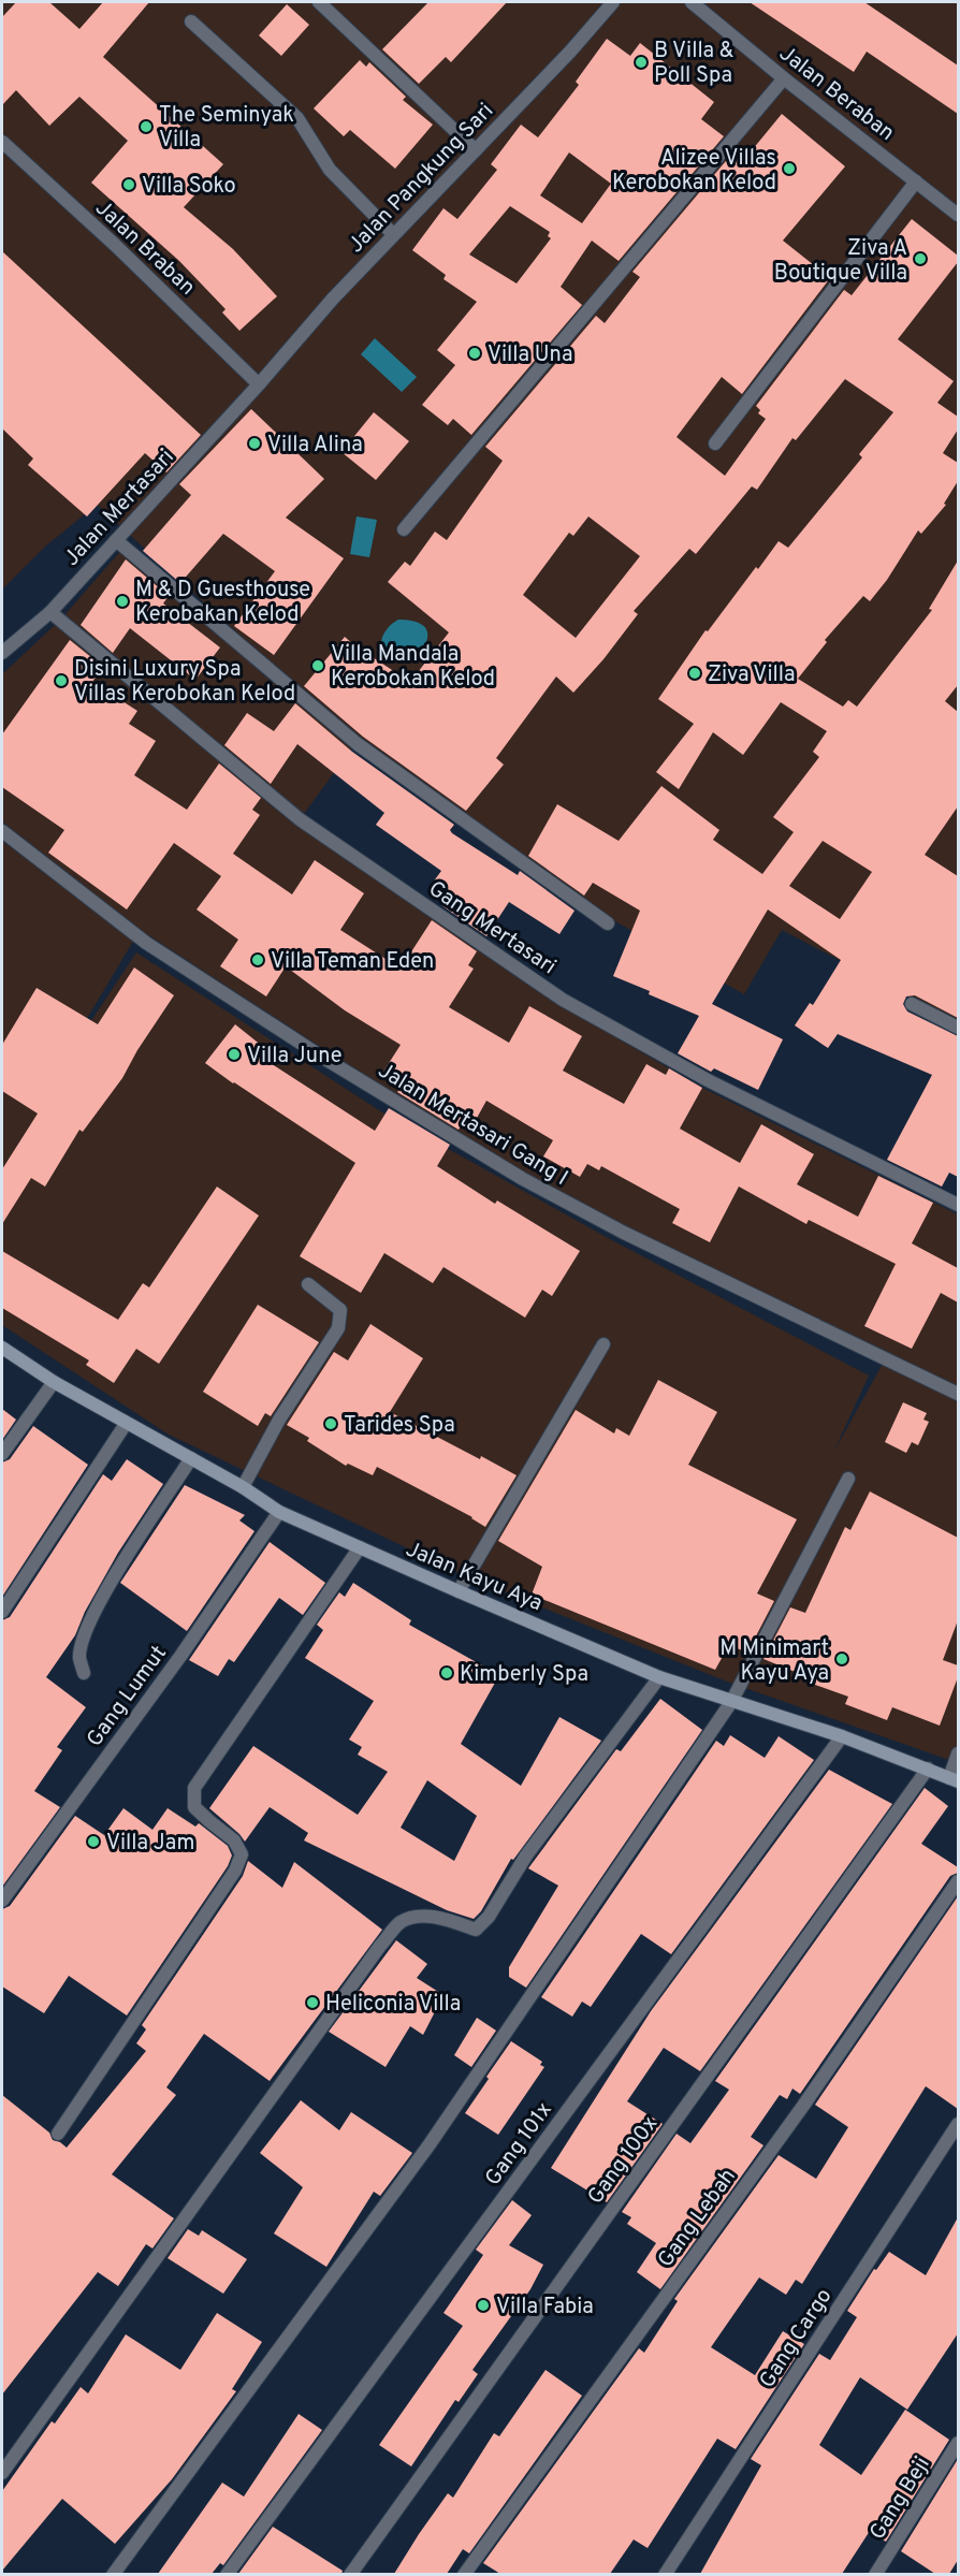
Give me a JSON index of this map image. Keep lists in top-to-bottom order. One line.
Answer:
{"streets":{"main road":["Jalan Kayu Aya"],"street":["Jalan Beraban","Jalan Pangkung Sari","Jalan Braban","Jalan Mertasari","Gang Mertasari","Jalan Mertasari Gang I","Gang Lumut","Gang 101x","Gang 100x","Gang Lebah","Gang Cargo","Gang Beji"]},"crossings":[["Jalan Pangkung Sari","Jalan Braban"],["Jalan Pangkung Sari","Jalan Mertasari"],["Jalan Braban","Jalan Mertasari"],["Jalan Mertasari","Gang Mertasari"],["Jalan Kayu Aya","Gang Lumut"],["Jalan Kayu Aya","Gang 101x"],["Jalan Kayu Aya","Gang 100x"]],"places":["B Villa & Poll Spa","The Seminyak Villa","Alizee Villas Kerobokan Kelod","Villa Soko","Ziva A Boutique Villa","Villa Una","Villa Alina","M & D Guesthouse Kerobakan Kelod","Villa Mandala Kerobokan Kelod","Ziva Villa","Disini Luxury Spa Villas Kerobokan Kelod","Villa Teman Eden","Villa June","Tarides Spa","M Minimart Kayu Aya","Kimberly Spa","Villa Jam","Heliconia Villa","Villa Fabia"]}
